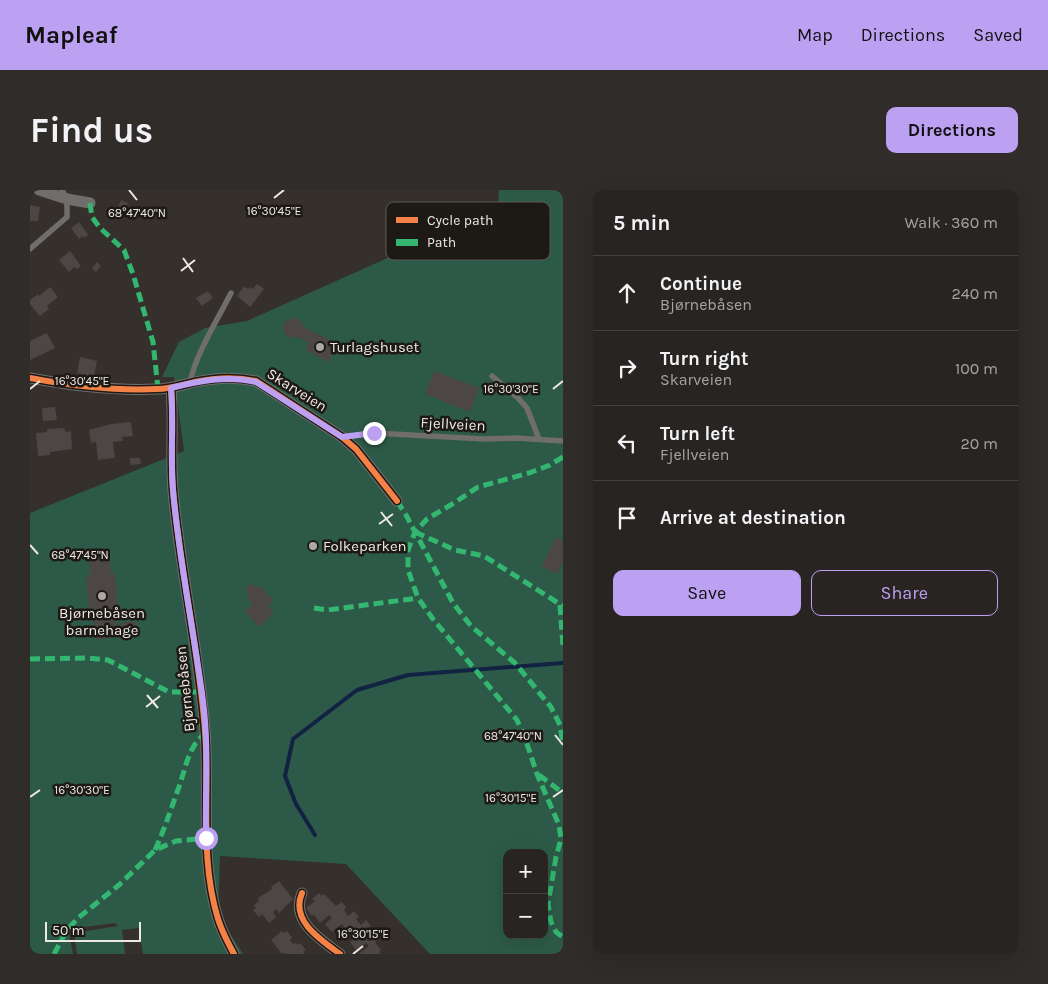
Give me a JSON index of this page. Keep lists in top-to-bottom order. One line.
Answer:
{"streets":{"street":["Skarveien","Bjørnebåsen"],"lane":["Fjellveien"]},"crossings":[["Skarveien","Fjellveien"],["Skarveien","Bjørnebåsen"]],"places":["Turlagshuset","Folkeparken","Bjørnebåsen barnehage"],"legend":["Cycle path","Path"],"scale_bar":"50 m","page":{"header":"Mapleaf","nav":["Map","Directions","Saved"],"buttons":["Directions",["Save","Share"]],"title":"Find us","heading":["5 min","Walk · 360 m"],"list":[["Continue","Bjørnebåsen","240 m"],["Turn right","Skarveien","100 m"],["Turn left","Fjellveien","20 m"],"Arrive at destination"],"map_buttons":["+","−"],"scale":"50 m"},"coordinates":["16°30'45\"E","68°47'40\"N","16°30'30\"E","68°47'45\"N","16°30'15\"E"]}
